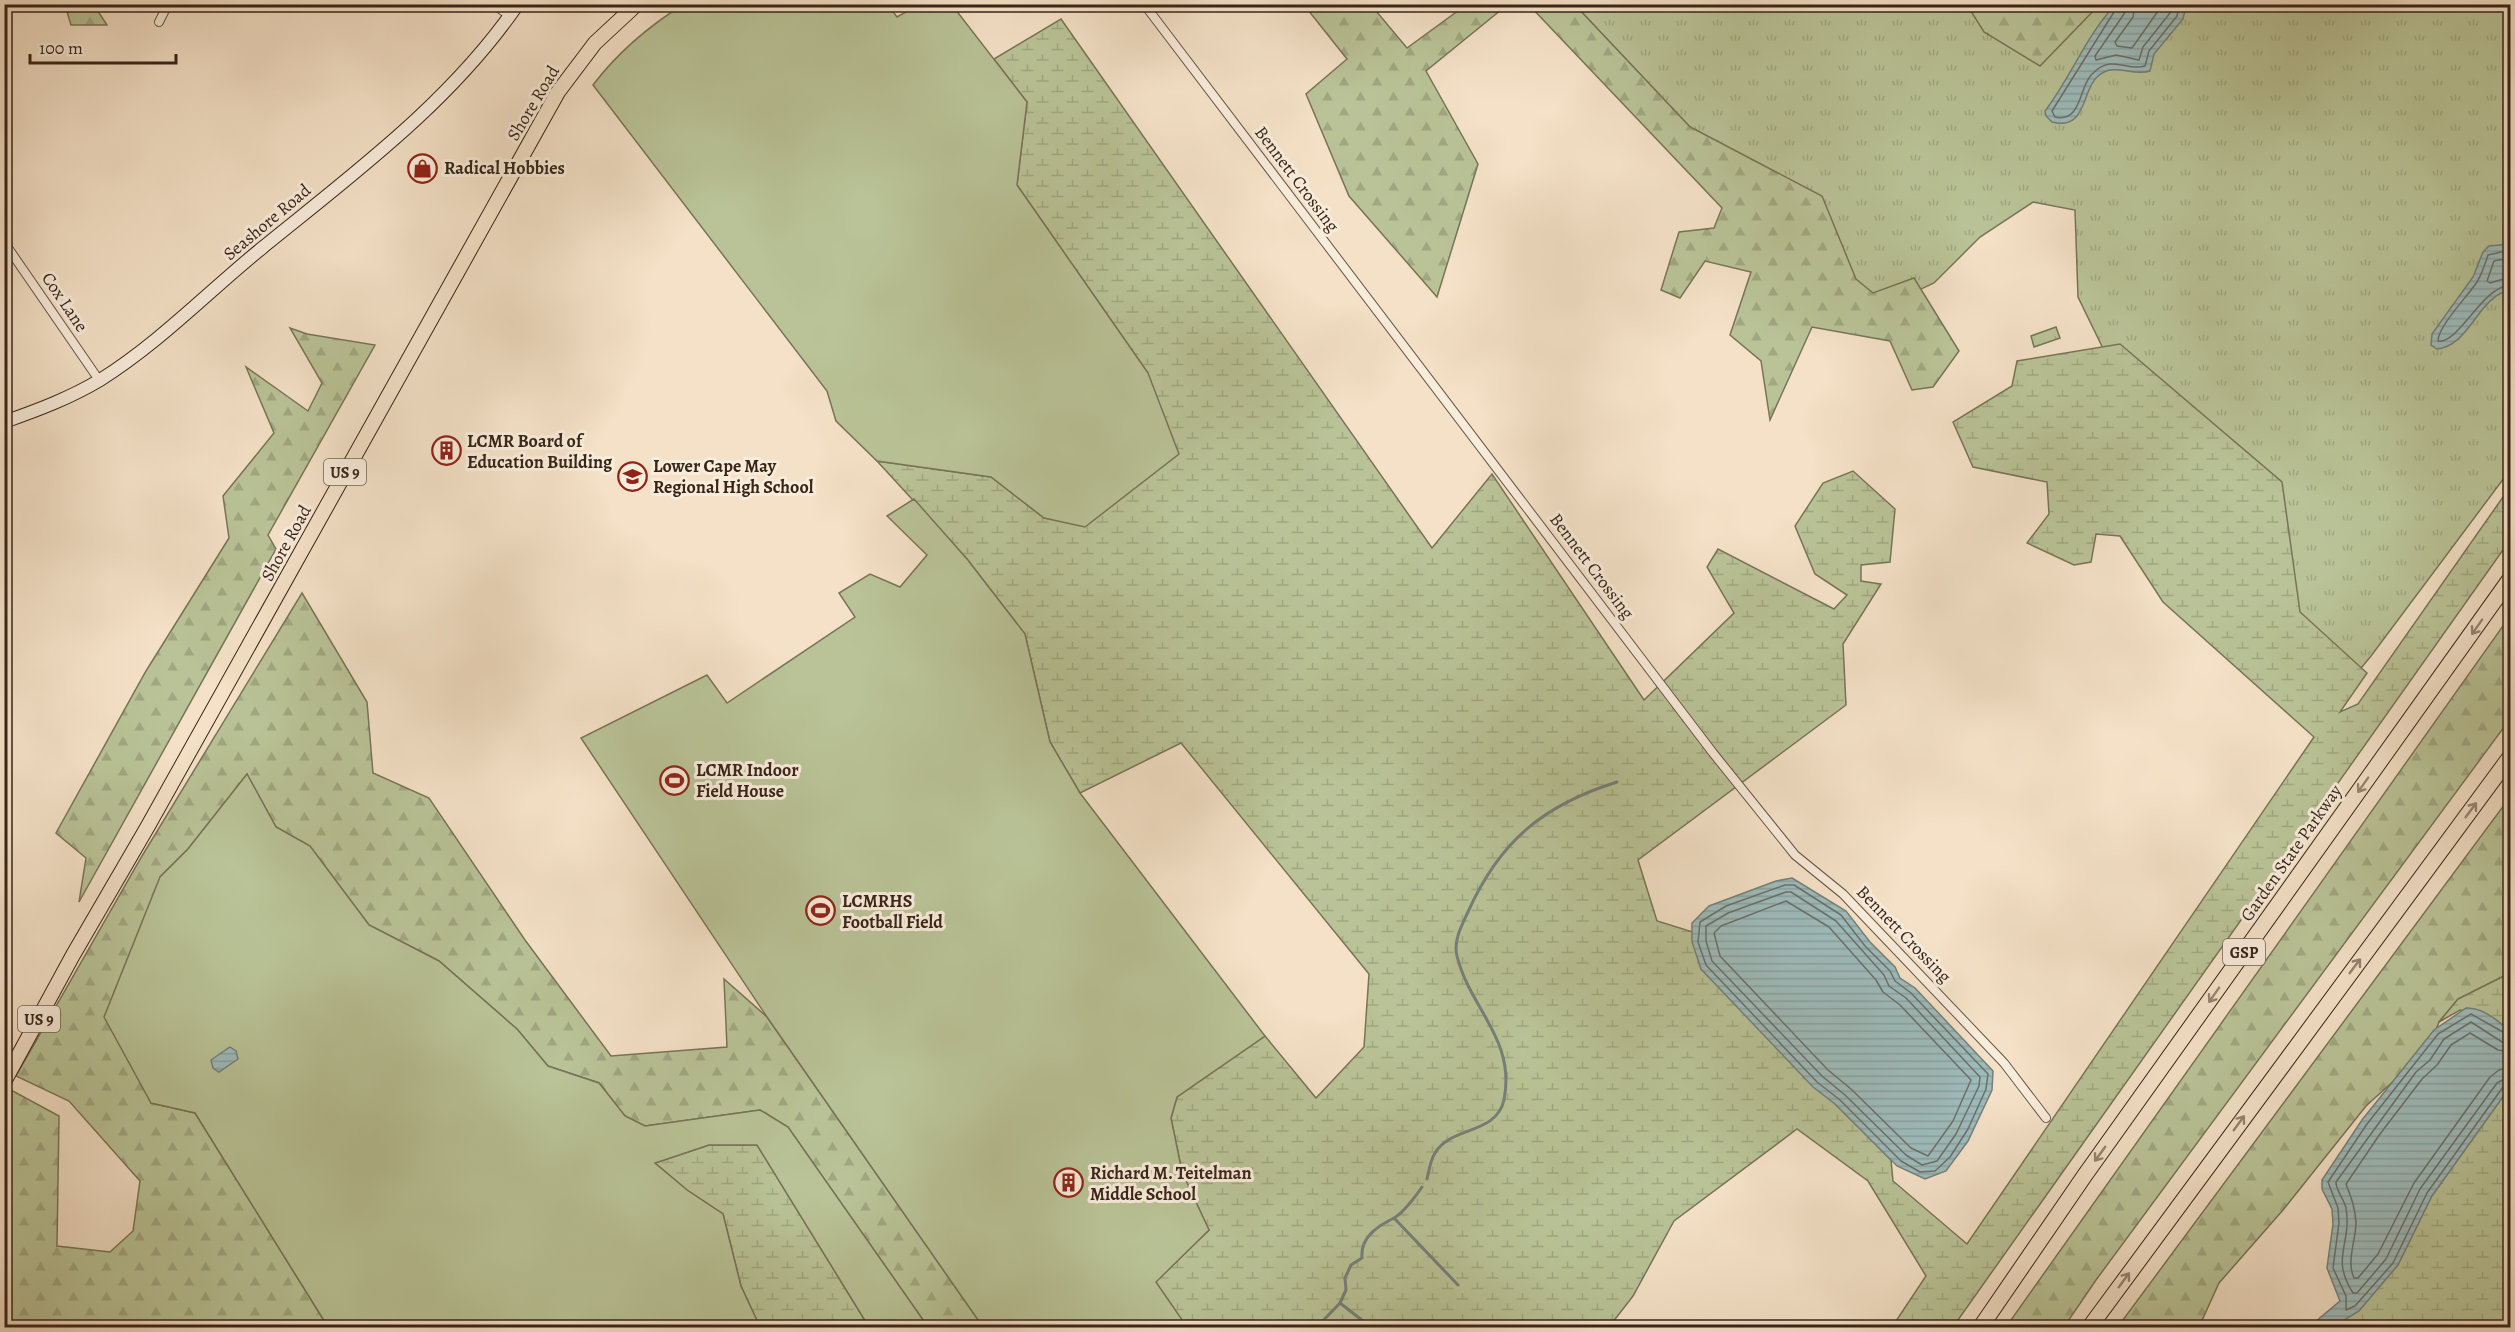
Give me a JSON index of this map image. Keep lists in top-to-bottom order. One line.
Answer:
{"streets":{"highway":["Garden State Parkway","GSP"],"main road":["Shore Road","US 9"],"street":["Bennett Crossing","Seashore Road","Cox Lane"]},"crossings":[["Seashore Road","Cox Lane"]],"places":{"shop":["Radical Hobbies"],"building":["LCMR Board of Education Building","Richard M. Teitelman Middle School"],"school or university":["Lower Cape May Regional High School"],"sports":["LCMR Indoor Field House","LCMRHS Football Field"]},"scale_bar":"100 m"}
